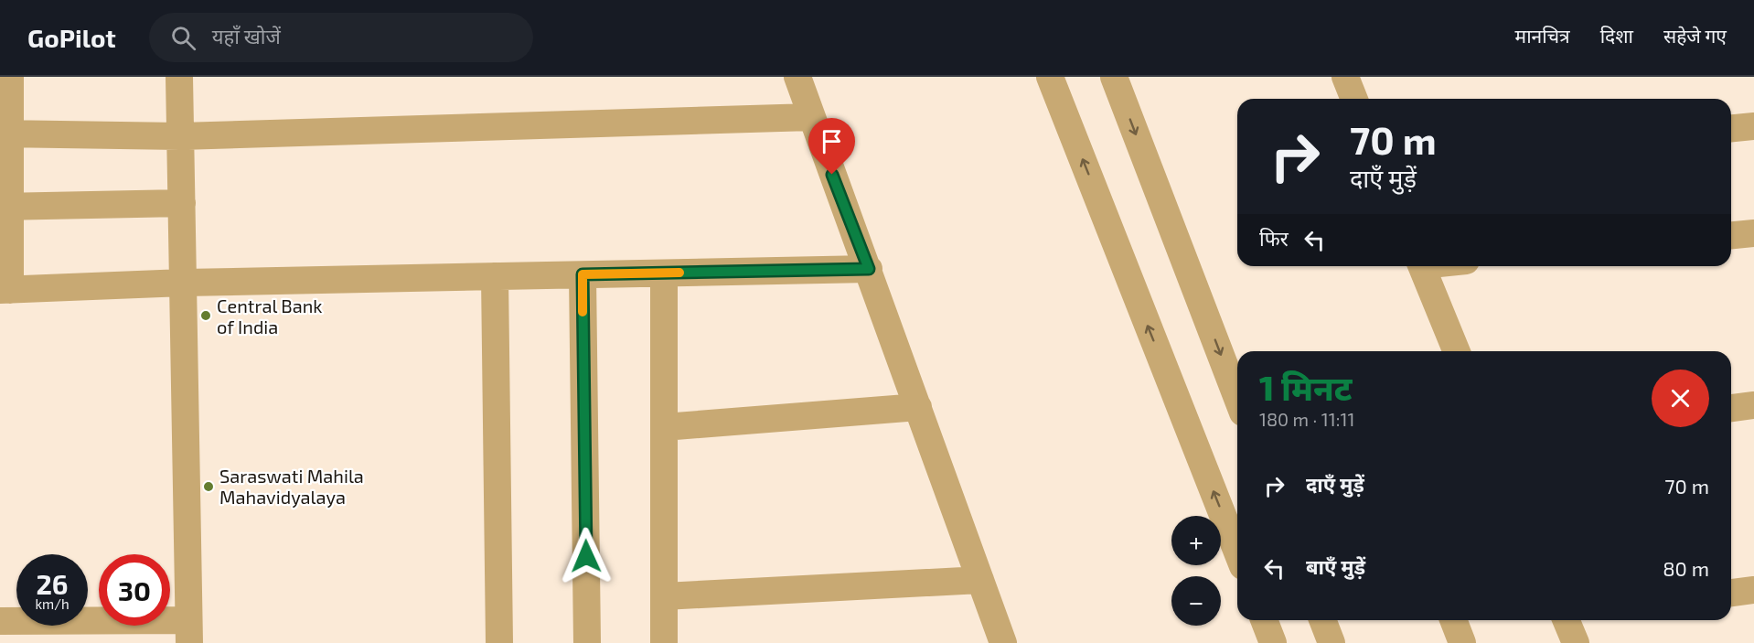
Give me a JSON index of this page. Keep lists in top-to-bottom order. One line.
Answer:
{"places":["Central Bank of India","Saraswati Mahila Mahavidyalaya"],"page":{"header":"GoPilot","search":"यहाँ खोजें","nav":["मानचित्र","दिशा","सहेजे गए"],"turn":["70 m","दाएँ मुड़ें"],"then":"फिर","heading":["1 मिनट","180 m · 11:11"],"list":[{"name":"दाएँ मुड़ें","value":"70 m"},{"name":"बाएँ मुड़ें","value":"80 m"}],"map_buttons":["+","−"],"speed":"26 km/h","limit":"30"}}
